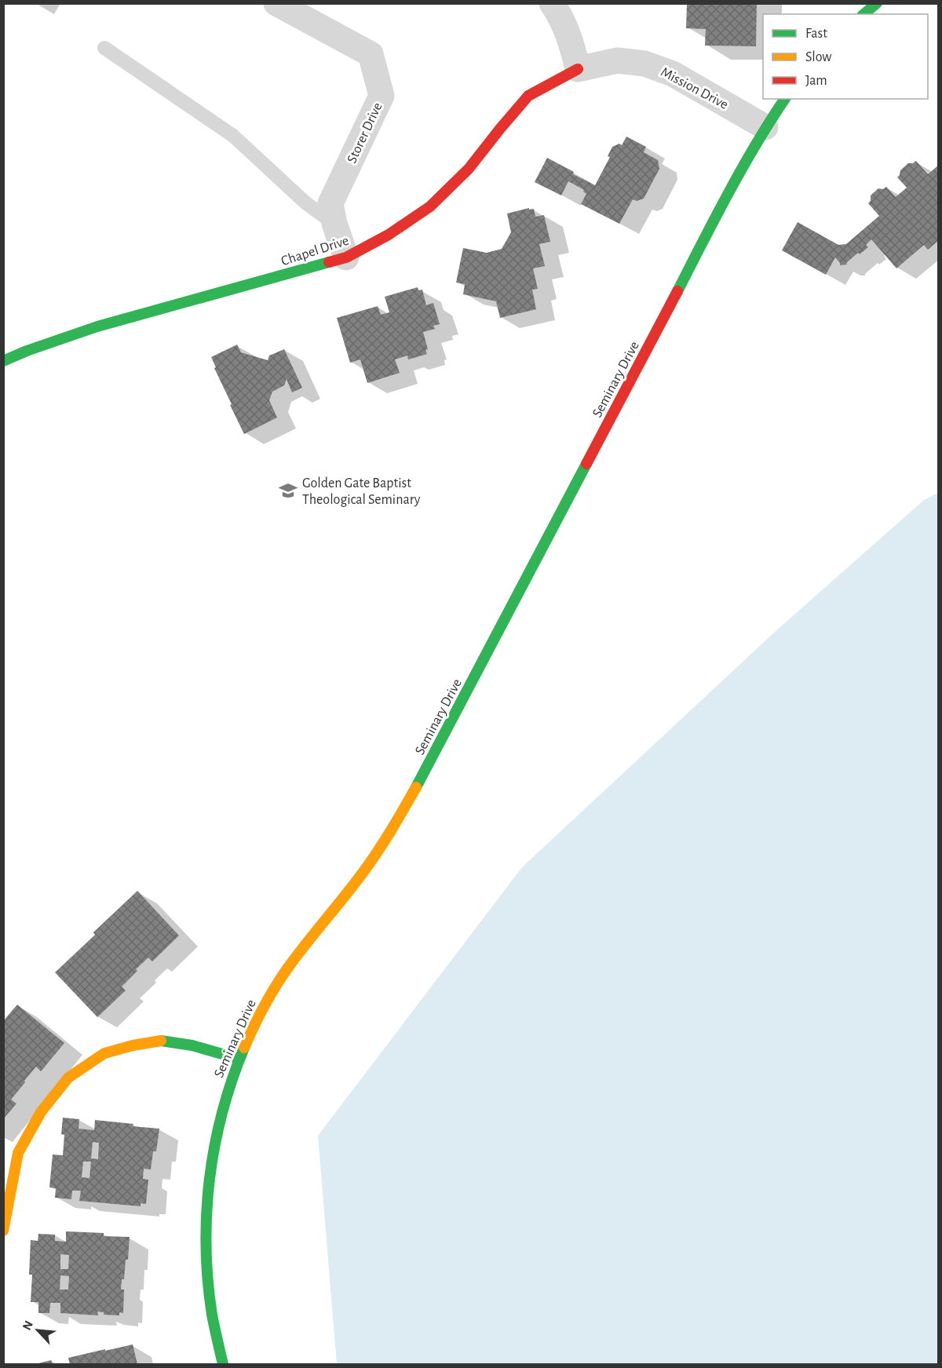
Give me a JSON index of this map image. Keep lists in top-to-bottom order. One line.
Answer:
{"streets":{"street":["Mission Drive","Storer Drive","Chapel Drive","Seminary Drive"]},"crossings":[["Mission Drive","Chapel Drive"],["Mission Drive","Seminary Drive"],["Storer Drive","Chapel Drive"]],"places":{"school or university":["Golden Gate Baptist Theological Seminary"]},"legend":["Fast","Slow","Jam"],"north":"top left"}
